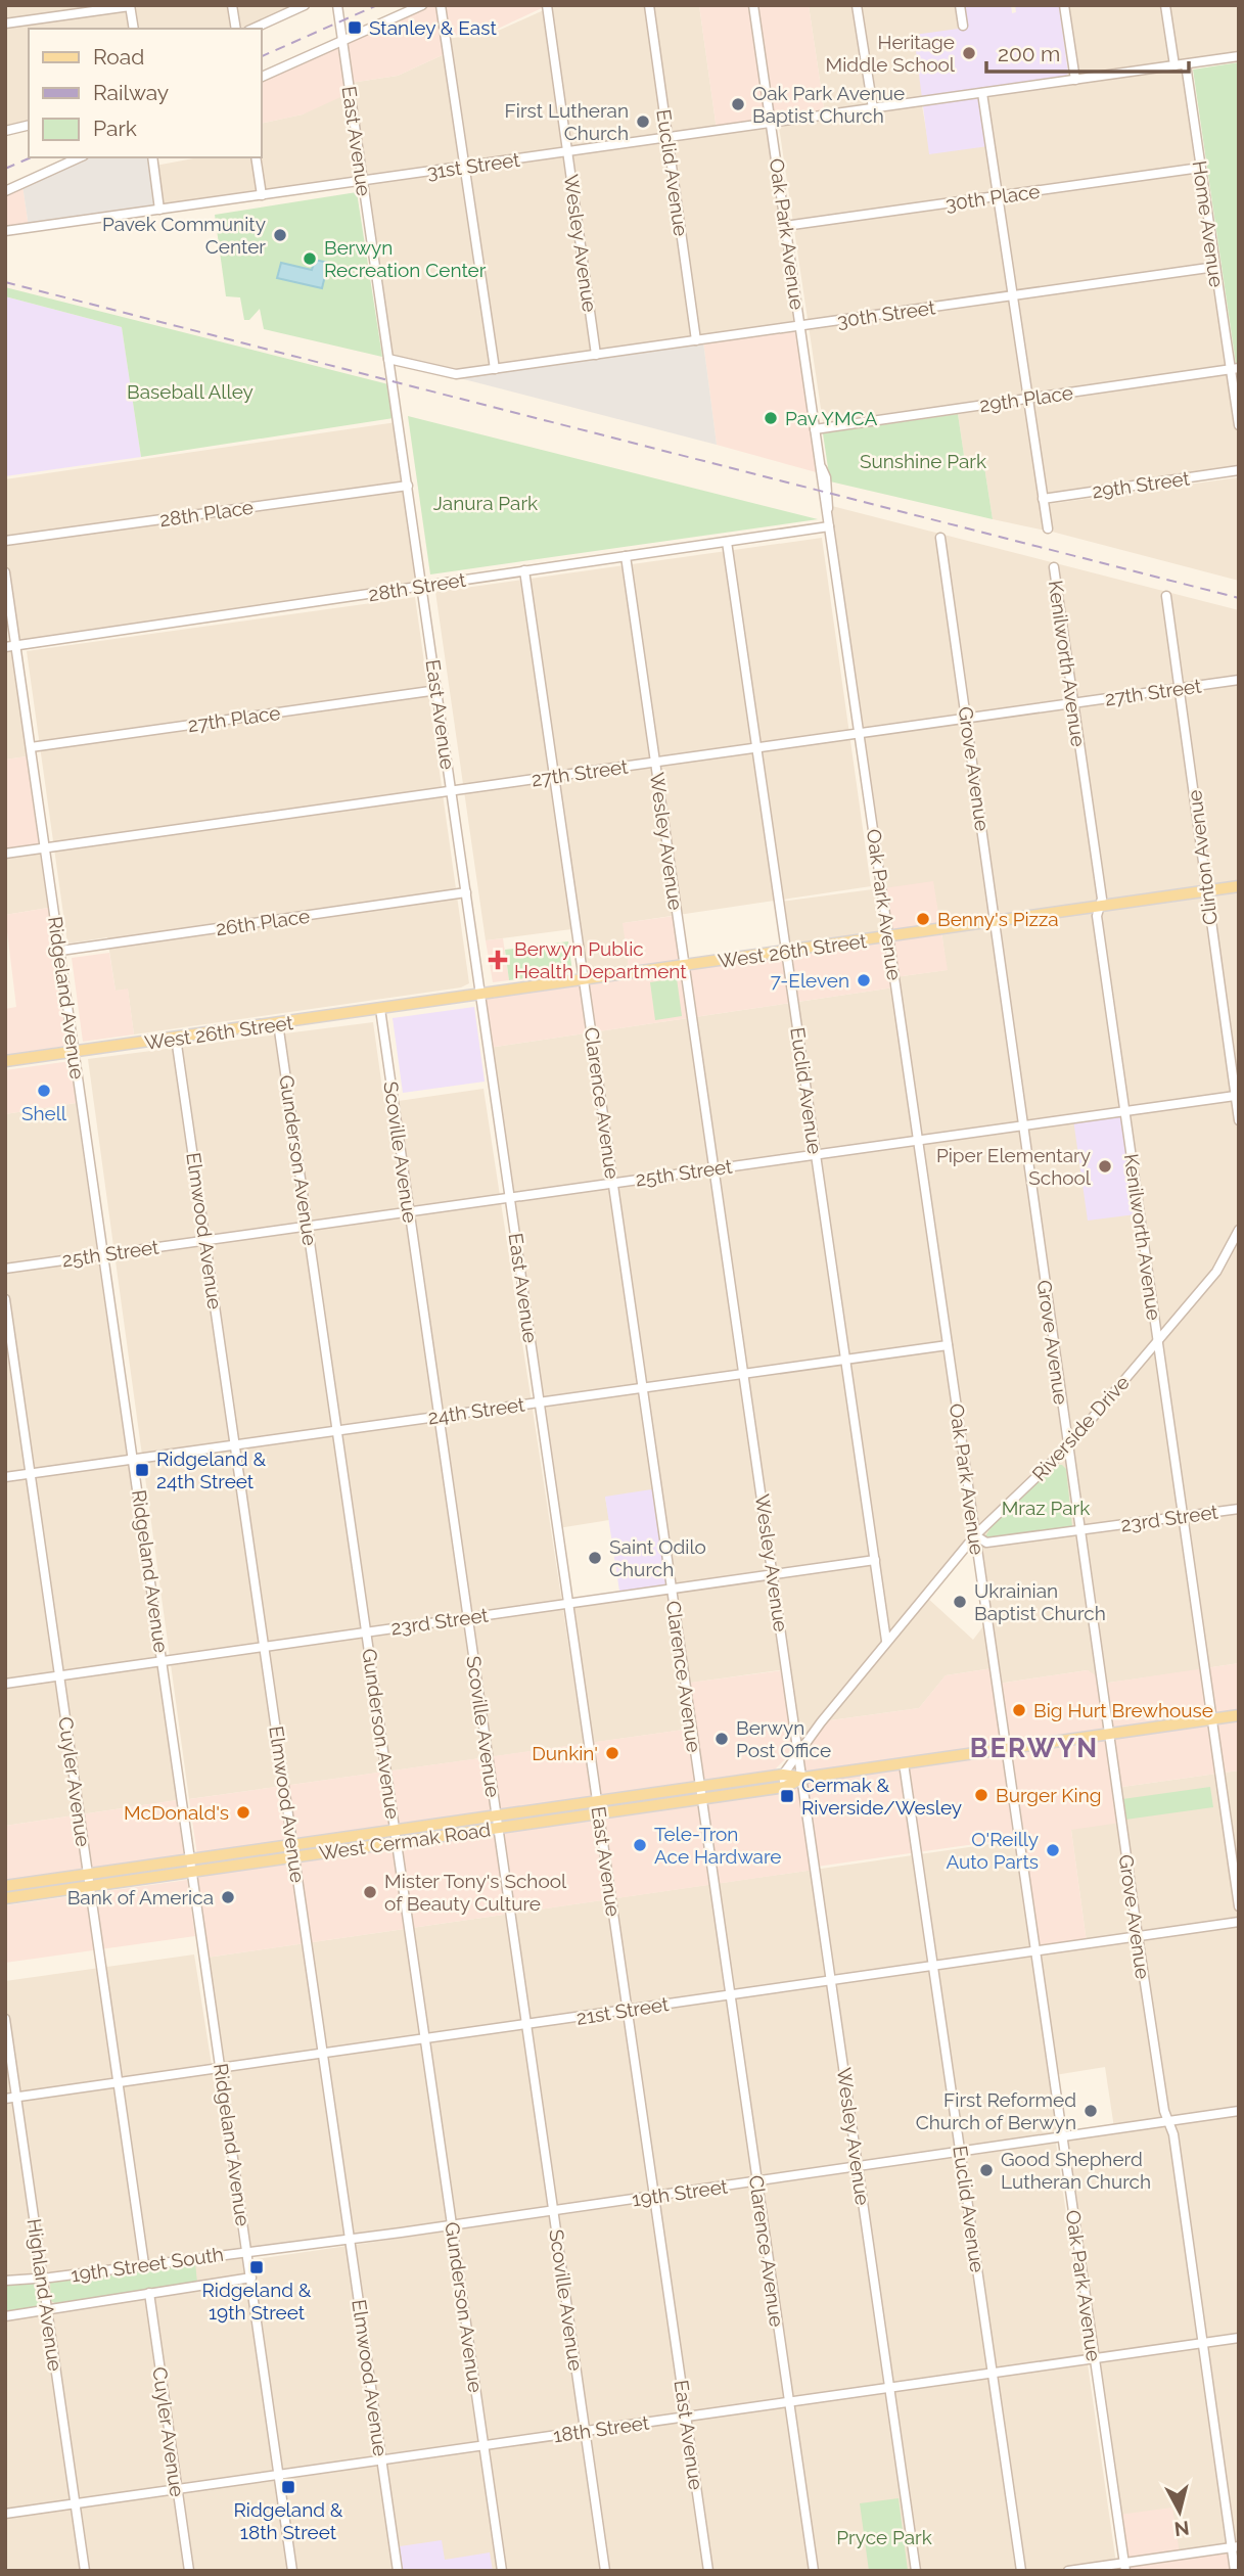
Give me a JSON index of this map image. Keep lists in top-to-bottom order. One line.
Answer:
{"streets":{"main road":["West 26th Street","West Cermak Road"],"street":["East Avenue","31st Street","Euclid Avenue","30th Place","Home Avenue","Oak Park Avenue","Wesley Avenue","30th Street","29th Place","29th Street","28th Place","28th Street","Kenilworth Avenue","27th Street","27th Place","Grove Avenue","Clinton Avenue","26th Place","Ridgeland Avenue","Clarence Avenue","Scoville Avenue","Gunderson Avenue","25th Street","Elmwood Avenue","24th Street","Riverside Drive","23rd Street","Cuyler Avenue","21st Street","19th Street","19th Street South","Highland Avenue","18th Street"]},"crossings":[["East Avenue","31st Street"],["East Avenue","30th Street"],["East Avenue","28th Place"],["East Avenue","28th Street"],["East Avenue","27th Street"],["East Avenue","27th Place"],["East Avenue","26th Place"],["East Avenue","West 26th Street"],["East Avenue","25th Street"],["East Avenue","24th Street"],["East Avenue","23rd Street"],["East Avenue","West Cermak Road"],["East Avenue","21st Street"],["East Avenue","19th Street"],["East Avenue","18th Street"],["31st Street","Euclid Avenue"],["31st Street","Home Avenue"],["31st Street","Oak Park Avenue"],["31st Street","Wesley Avenue"],["Euclid Avenue","30th Street"],["Euclid Avenue","28th Street"],["Euclid Avenue","27th Street"],["Euclid Avenue","West 26th Street"],["Euclid Avenue","25th Street"],["Euclid Avenue","24th Street"],["Euclid Avenue","Riverside Drive"],["Euclid Avenue","23rd Street"],["Euclid Avenue","West Cermak Road"],["Euclid Avenue","21st Street"],["Euclid Avenue","19th Street"],["Euclid Avenue","18th Street"],["30th Place","Home Avenue"],["30th Place","Oak Park Avenue"],["Home Avenue","30th Street"],["Home Avenue","29th Place"],["Oak Park Avenue","30th Street"],["Oak Park Avenue","29th Place"],["Oak Park Avenue","28th Street"],["Oak Park Avenue","27th Street"],["Oak Park Avenue","West 26th Street"],["Oak Park Avenue","25th Street"],["Oak Park Avenue","24th Street"],["Oak Park Avenue","Riverside Drive"],["Oak Park Avenue","23rd Street"],["Oak Park Avenue","West Cermak Road"],["Oak Park Avenue","21st Street"],["Oak Park Avenue","19th Street"],["Oak Park Avenue","18th Street"],["Wesley Avenue","30th Street"],["Wesley Avenue","28th Street"],["Wesley Avenue","27th Street"],["Wesley Avenue","West 26th Street"],["Wesley Avenue","25th Street"],["Wesley Avenue","24th Street"],["Wesley Avenue","Riverside Drive"],["Wesley Avenue","23rd Street"],["Wesley Avenue","West Cermak Road"],["Wesley Avenue","21st Street"],["Wesley Avenue","19th Street"],["Wesley Avenue","18th Street"],["28th Street","Ridgeland Avenue"],["28th Street","Clarence Avenue"],["Kenilworth Avenue","27th Street"],["Kenilworth Avenue","West 26th Street"],["Kenilworth Avenue","25th Street"],["Kenilworth Avenue","Riverside Drive"],["Kenilworth Avenue","23rd Street"],["Kenilworth Avenue","West Cermak Road"],["27th Street","Grove Avenue"],["27th Street","Clinton Avenue"],["27th Street","Ridgeland Avenue"],["27th Street","Clarence Avenue"],["27th Place","Ridgeland Avenue"],["Grove Avenue","West 26th Street"],["Grove Avenue","25th Street"],["Grove Avenue","Riverside Drive"],["Grove Avenue","23rd Street"],["Grove Avenue","West Cermak Road"],["Grove Avenue","21st Street"],["Grove Avenue","19th Street"],["Grove Avenue","18th Street"],["Clinton Avenue","West 26th Street"],["Clinton Avenue","25th Street"],["26th Place","Ridgeland Avenue"],["West 26th Street","Ridgeland Avenue"],["West 26th Street","Clarence Avenue"],["West 26th Street","Scoville Avenue"],["West 26th Street","Gunderson Avenue"],["West 26th Street","Elmwood Avenue"],["Ridgeland Avenue","25th Street"],["Ridgeland Avenue","24th Street"],["Ridgeland Avenue","23rd Street"],["Ridgeland Avenue","West Cermak Road"],["Ridgeland Avenue","21st Street"],["Ridgeland Avenue","19th Street"],["Ridgeland Avenue","19th Street South"],["Ridgeland Avenue","18th Street"],["Clarence Avenue","25th Street"],["Clarence Avenue","24th Street"],["Clarence Avenue","23rd Street"],["Clarence Avenue","West Cermak Road"],["Clarence Avenue","21st Street"],["Clarence Avenue","19th Street"],["Clarence Avenue","18th Street"],["Scoville Avenue","25th Street"],["Scoville Avenue","24th Street"],["Scoville Avenue","23rd Street"],["Scoville Avenue","West Cermak Road"],["Scoville Avenue","21st Street"],["Scoville Avenue","19th Street"],["Scoville Avenue","18th Street"],["Gunderson Avenue","25th Street"],["Gunderson Avenue","24th Street"],["Gunderson Avenue","23rd Street"],["Gunderson Avenue","West Cermak Road"],["Gunderson Avenue","21st Street"],["Gunderson Avenue","19th Street"],["Gunderson Avenue","18th Street"],["25th Street","Elmwood Avenue"],["Elmwood Avenue","24th Street"],["Elmwood Avenue","23rd Street"],["Elmwood Avenue","West Cermak Road"],["Elmwood Avenue","21st Street"],["Elmwood Avenue","19th Street"],["Elmwood Avenue","18th Street"],["24th Street","Cuyler Avenue"],["Riverside Drive","23rd Street"],["Riverside Drive","West Cermak Road"],["23rd Street","Cuyler Avenue"],["Cuyler Avenue","West Cermak Road"],["Cuyler Avenue","21st Street"],["Cuyler Avenue","19th Street South"],["Cuyler Avenue","18th Street"],["21st Street","Highland Avenue"],["19th Street","19th Street South"],["19th Street South","Highland Avenue"],["Highland Avenue","18th Street"]],"districts":["BERWYN"],"parks":["Baseball Alley","Sunshine Park","Janura Park","Mraz Park","Pryce Park"],"places":{"transit":["Stanley & East","Ridgeland & 24th Street","Cermak & Riverside/Wesley","Ridgeland & 19th Street","Ridgeland & 18th Street"],"other":["Heritage Middle School","Oak Park Avenue Baptist Church","First Lutheran Church","Pavek Community Center","Berwyn Recreation Center","Pav YMCA","Benny's Pizza","7-Eleven","Shell","Piper Elementary School","Saint Odilo Church","Ukrainian Baptist Church","Big Hurt Brewhouse","Berwyn Post Office","Dunkin'","Burger King","McDonald's","Tele-Tron Ace Hardware","O'Reilly Auto Parts","Mister Tony's School of Beauty Culture","Bank of America","First Reformed Church of Berwyn","Good Shepherd Lutheran Church"],"health":["Berwyn Public Health Department"]},"legend":["Road","Railway","Park"],"scale_bar":"200 m","north":"bottom"}
